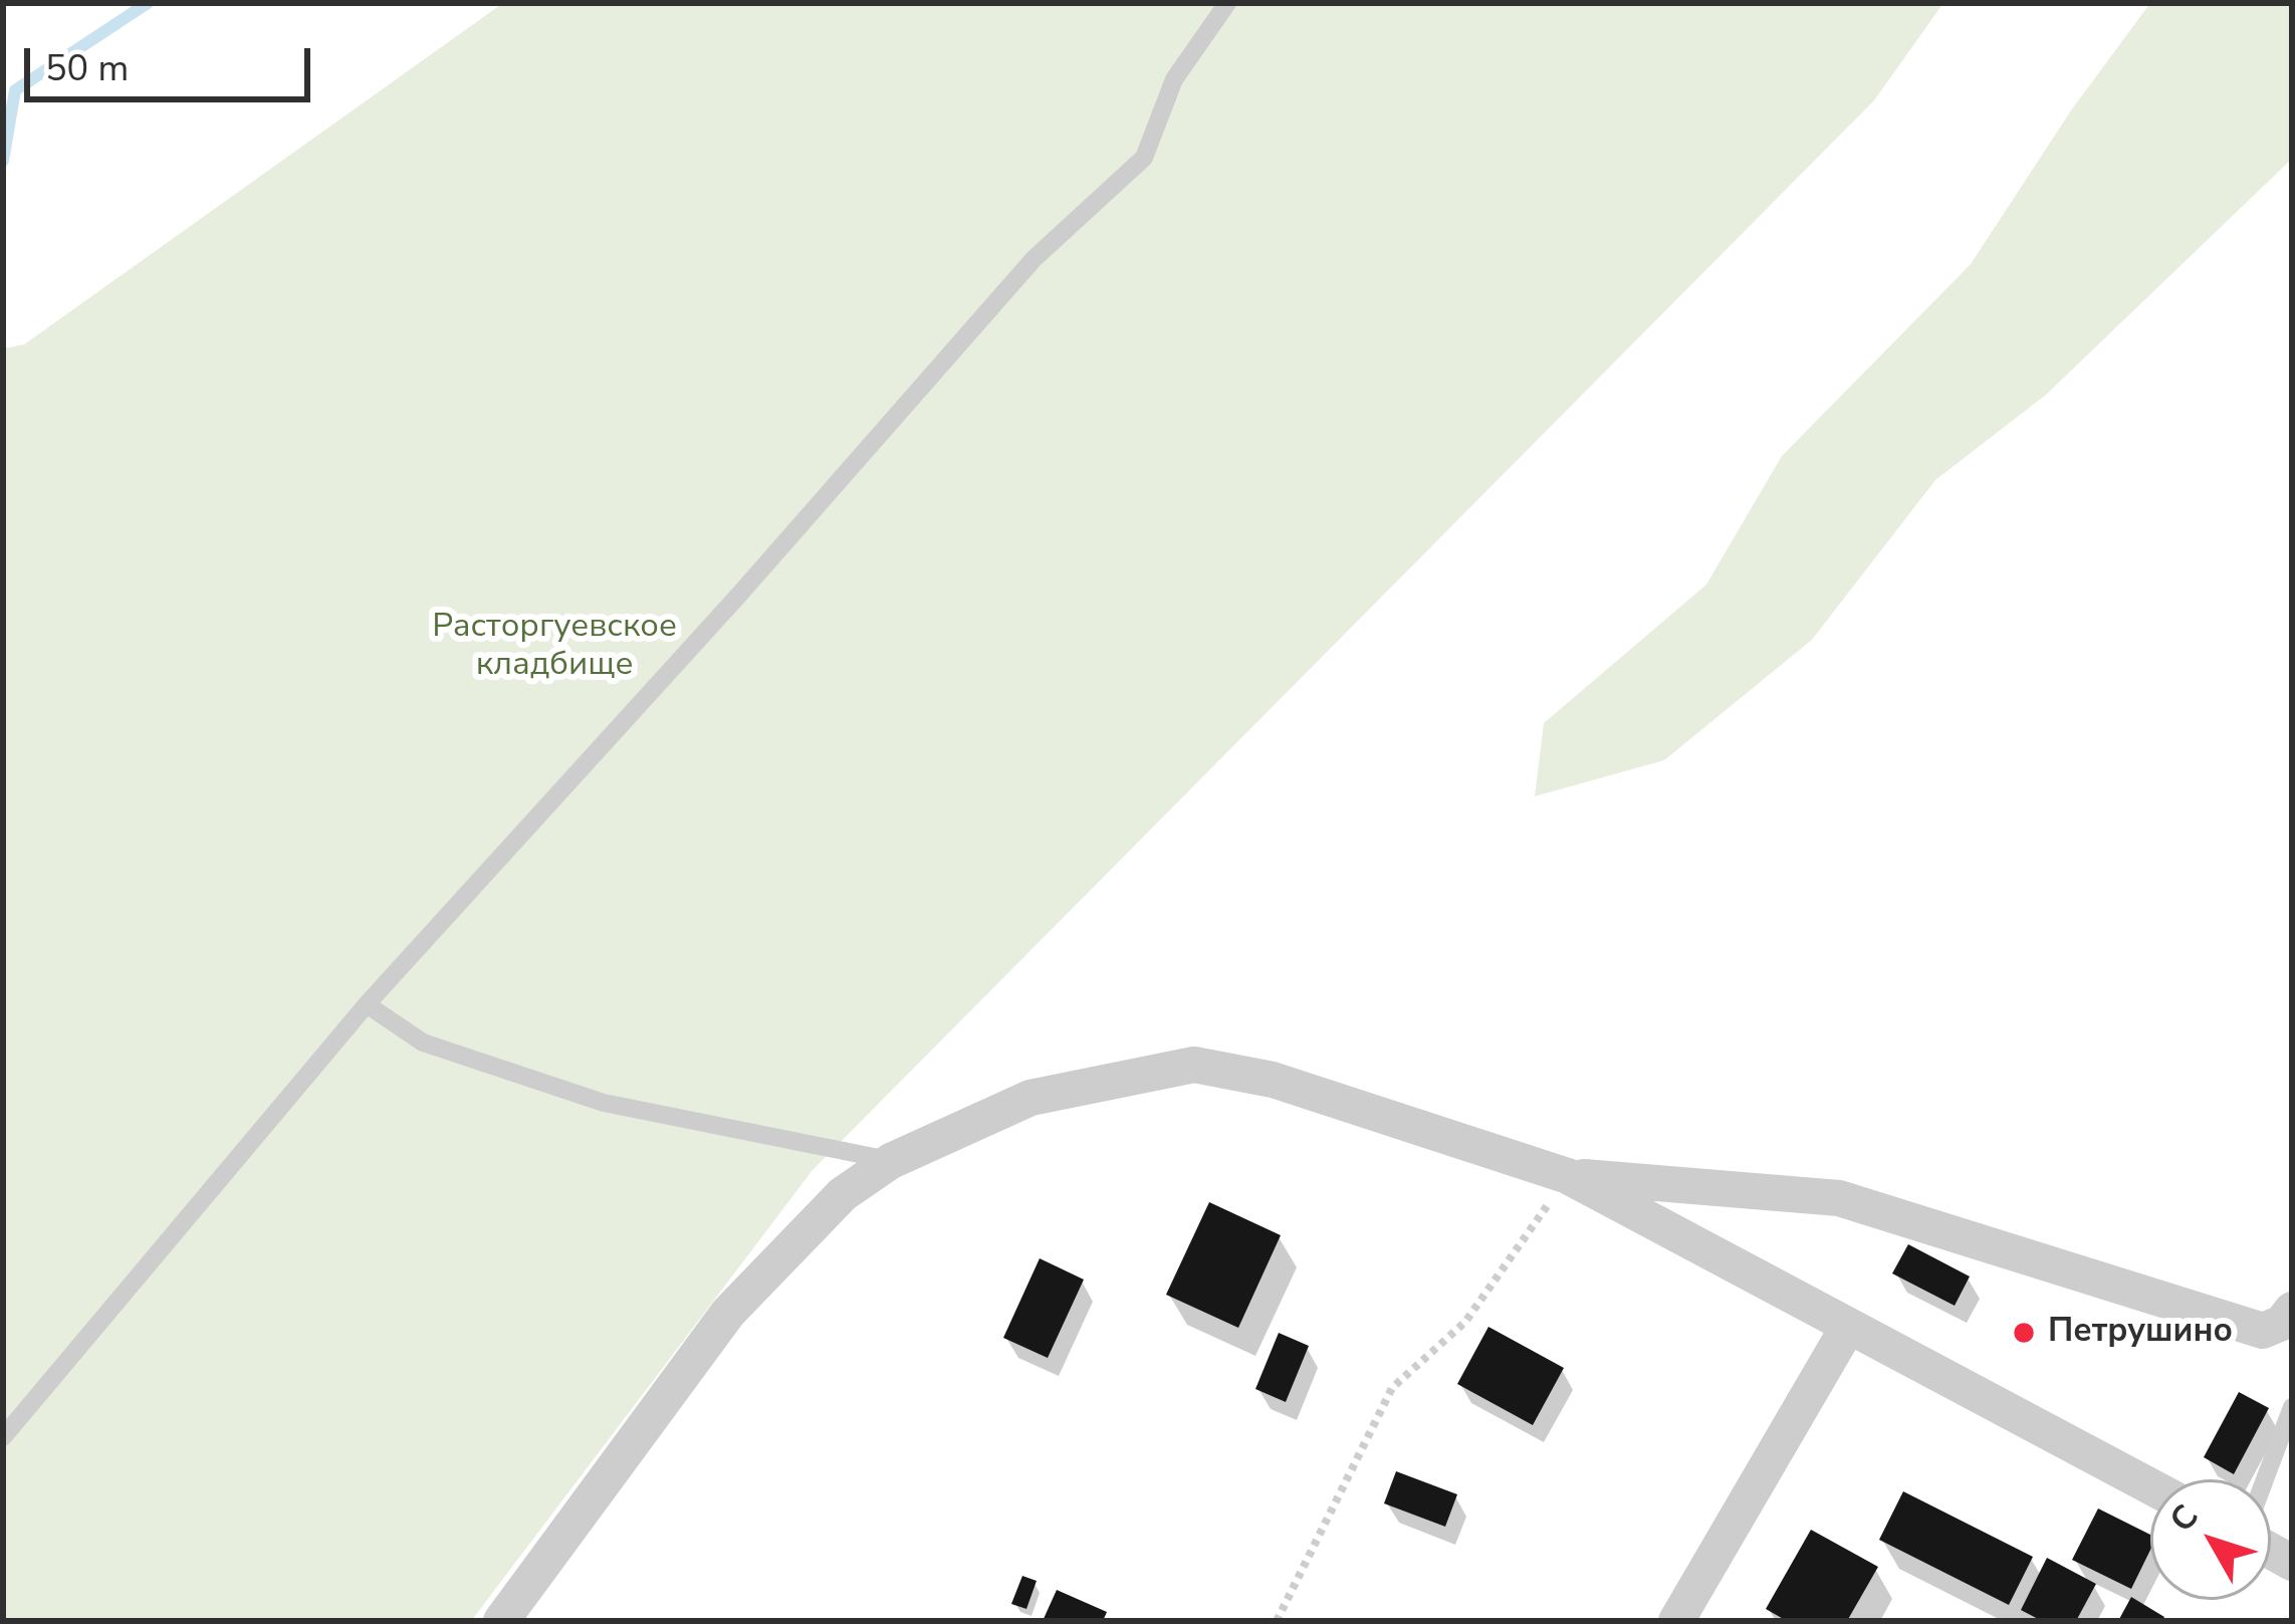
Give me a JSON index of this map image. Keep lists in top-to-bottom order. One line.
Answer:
{"parks":["Расторгуевское кладбище"],"places":["Петрушино"],"scale_bar":"50 m","north":"top left"}
